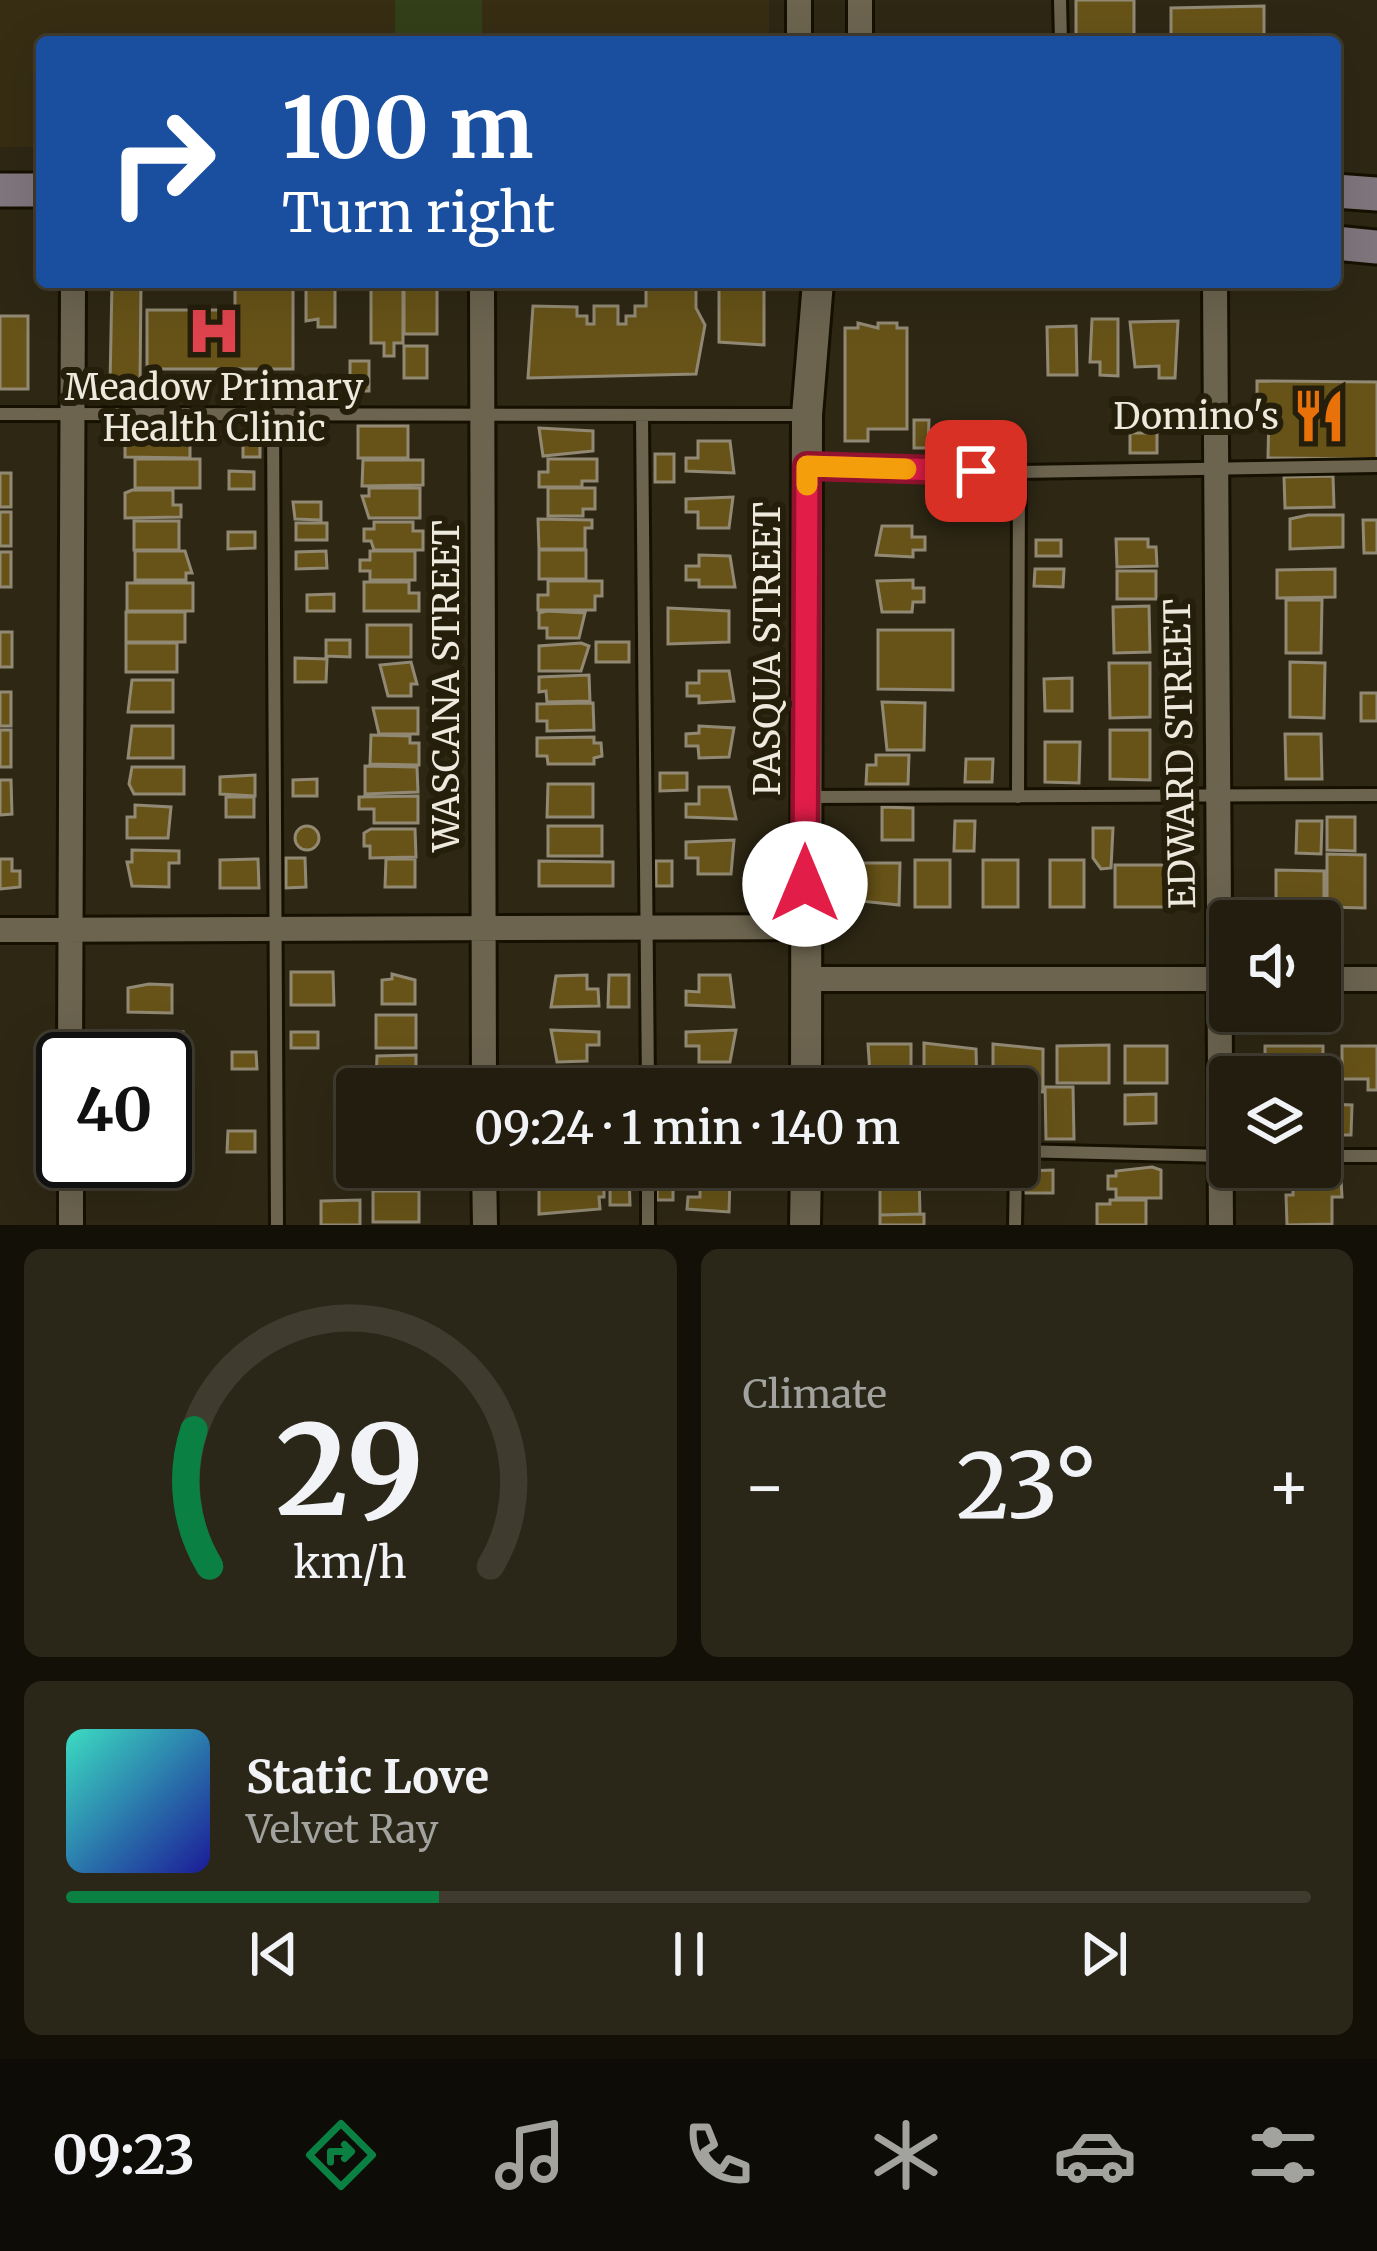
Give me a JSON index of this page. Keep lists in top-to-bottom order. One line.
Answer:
{"streets":{"street":["PASQUA STREET","WASCANA STREET","EDWARD STREET"]},"places":{"hospital":["Meadow Primary Health Clinic"],"restaurant":["Domino's"]},"page":{"turn":["100 m","Turn right"],"limit":"40","trip":"09:24 · 1 min · 140 m","tile":"Climate","heat":["−","23°","+"],"song":["Static Love","Velvet Ray"],"tabs":"09:23","gauge":["29","km/h"]}}
